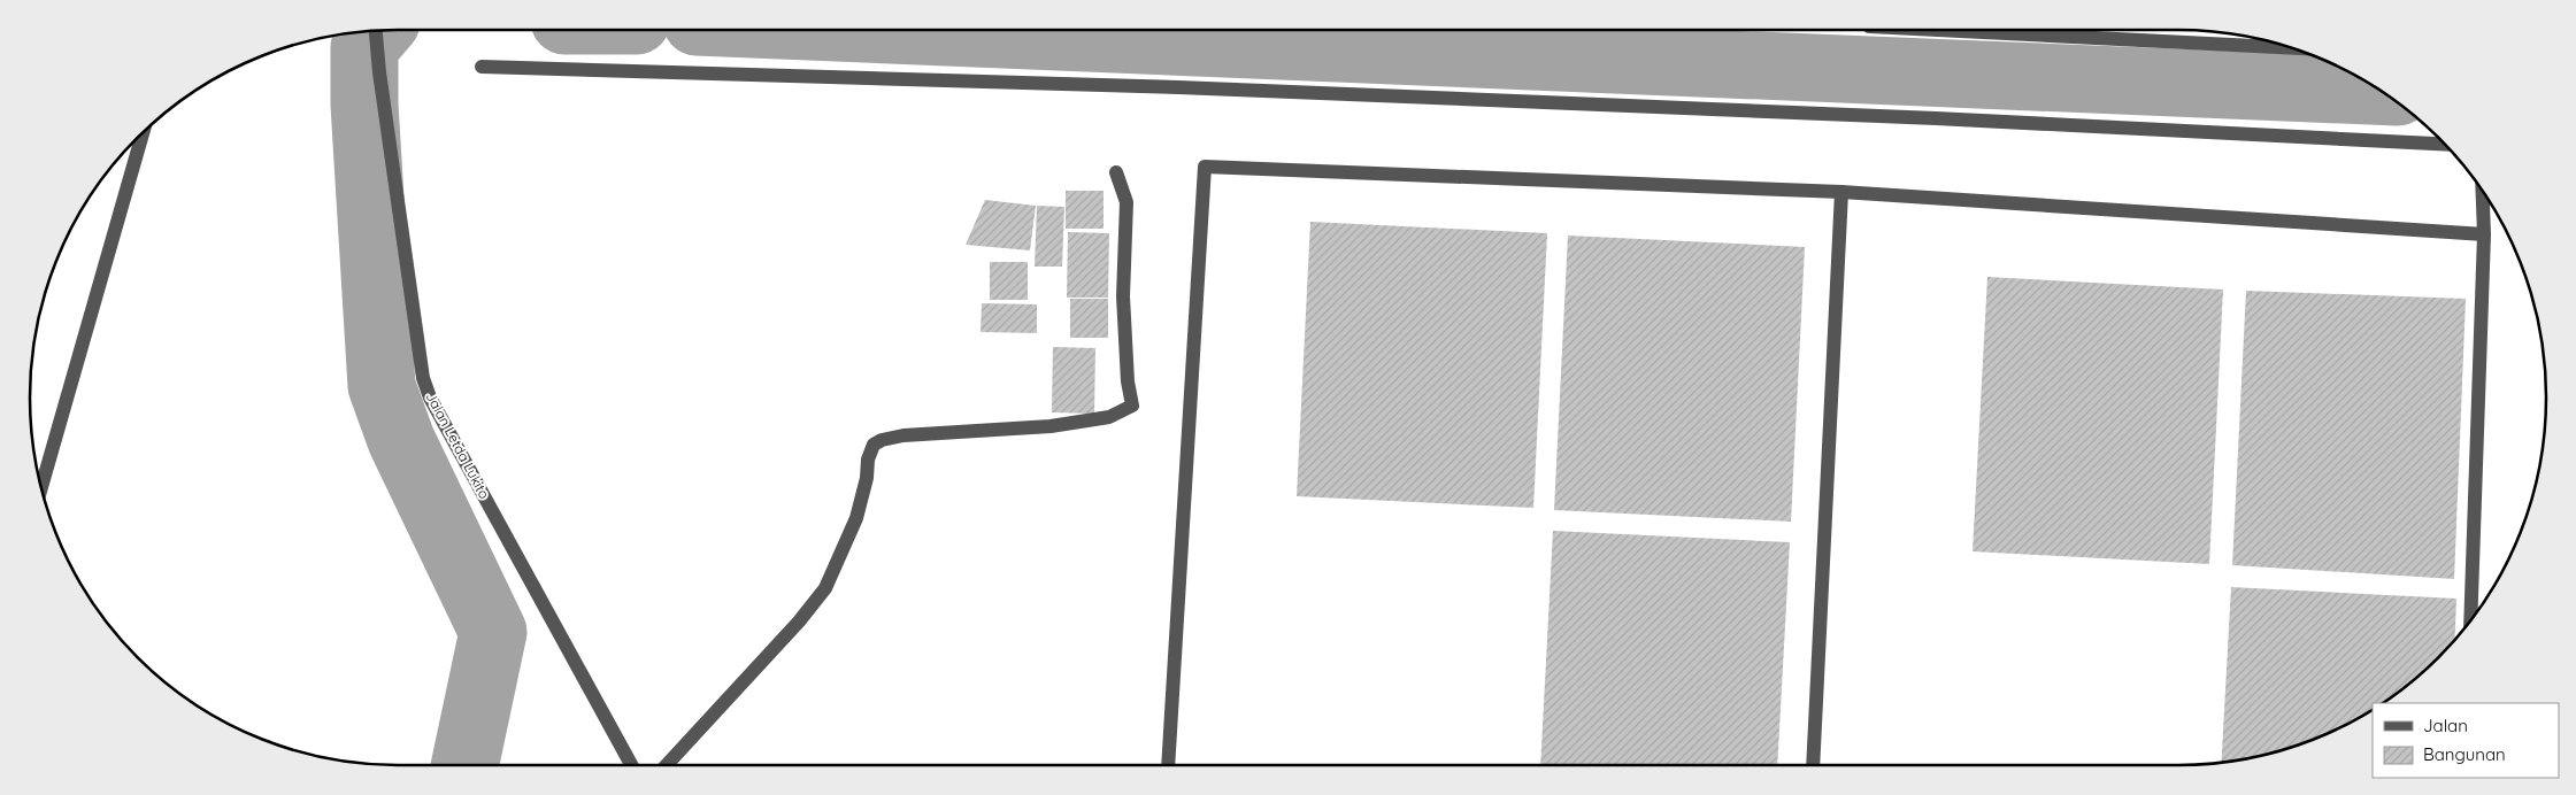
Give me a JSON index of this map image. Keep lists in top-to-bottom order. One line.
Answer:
{"streets":{"street":["Jalan Letda Lukito"]},"legend":["Jalan","Bangunan"]}
